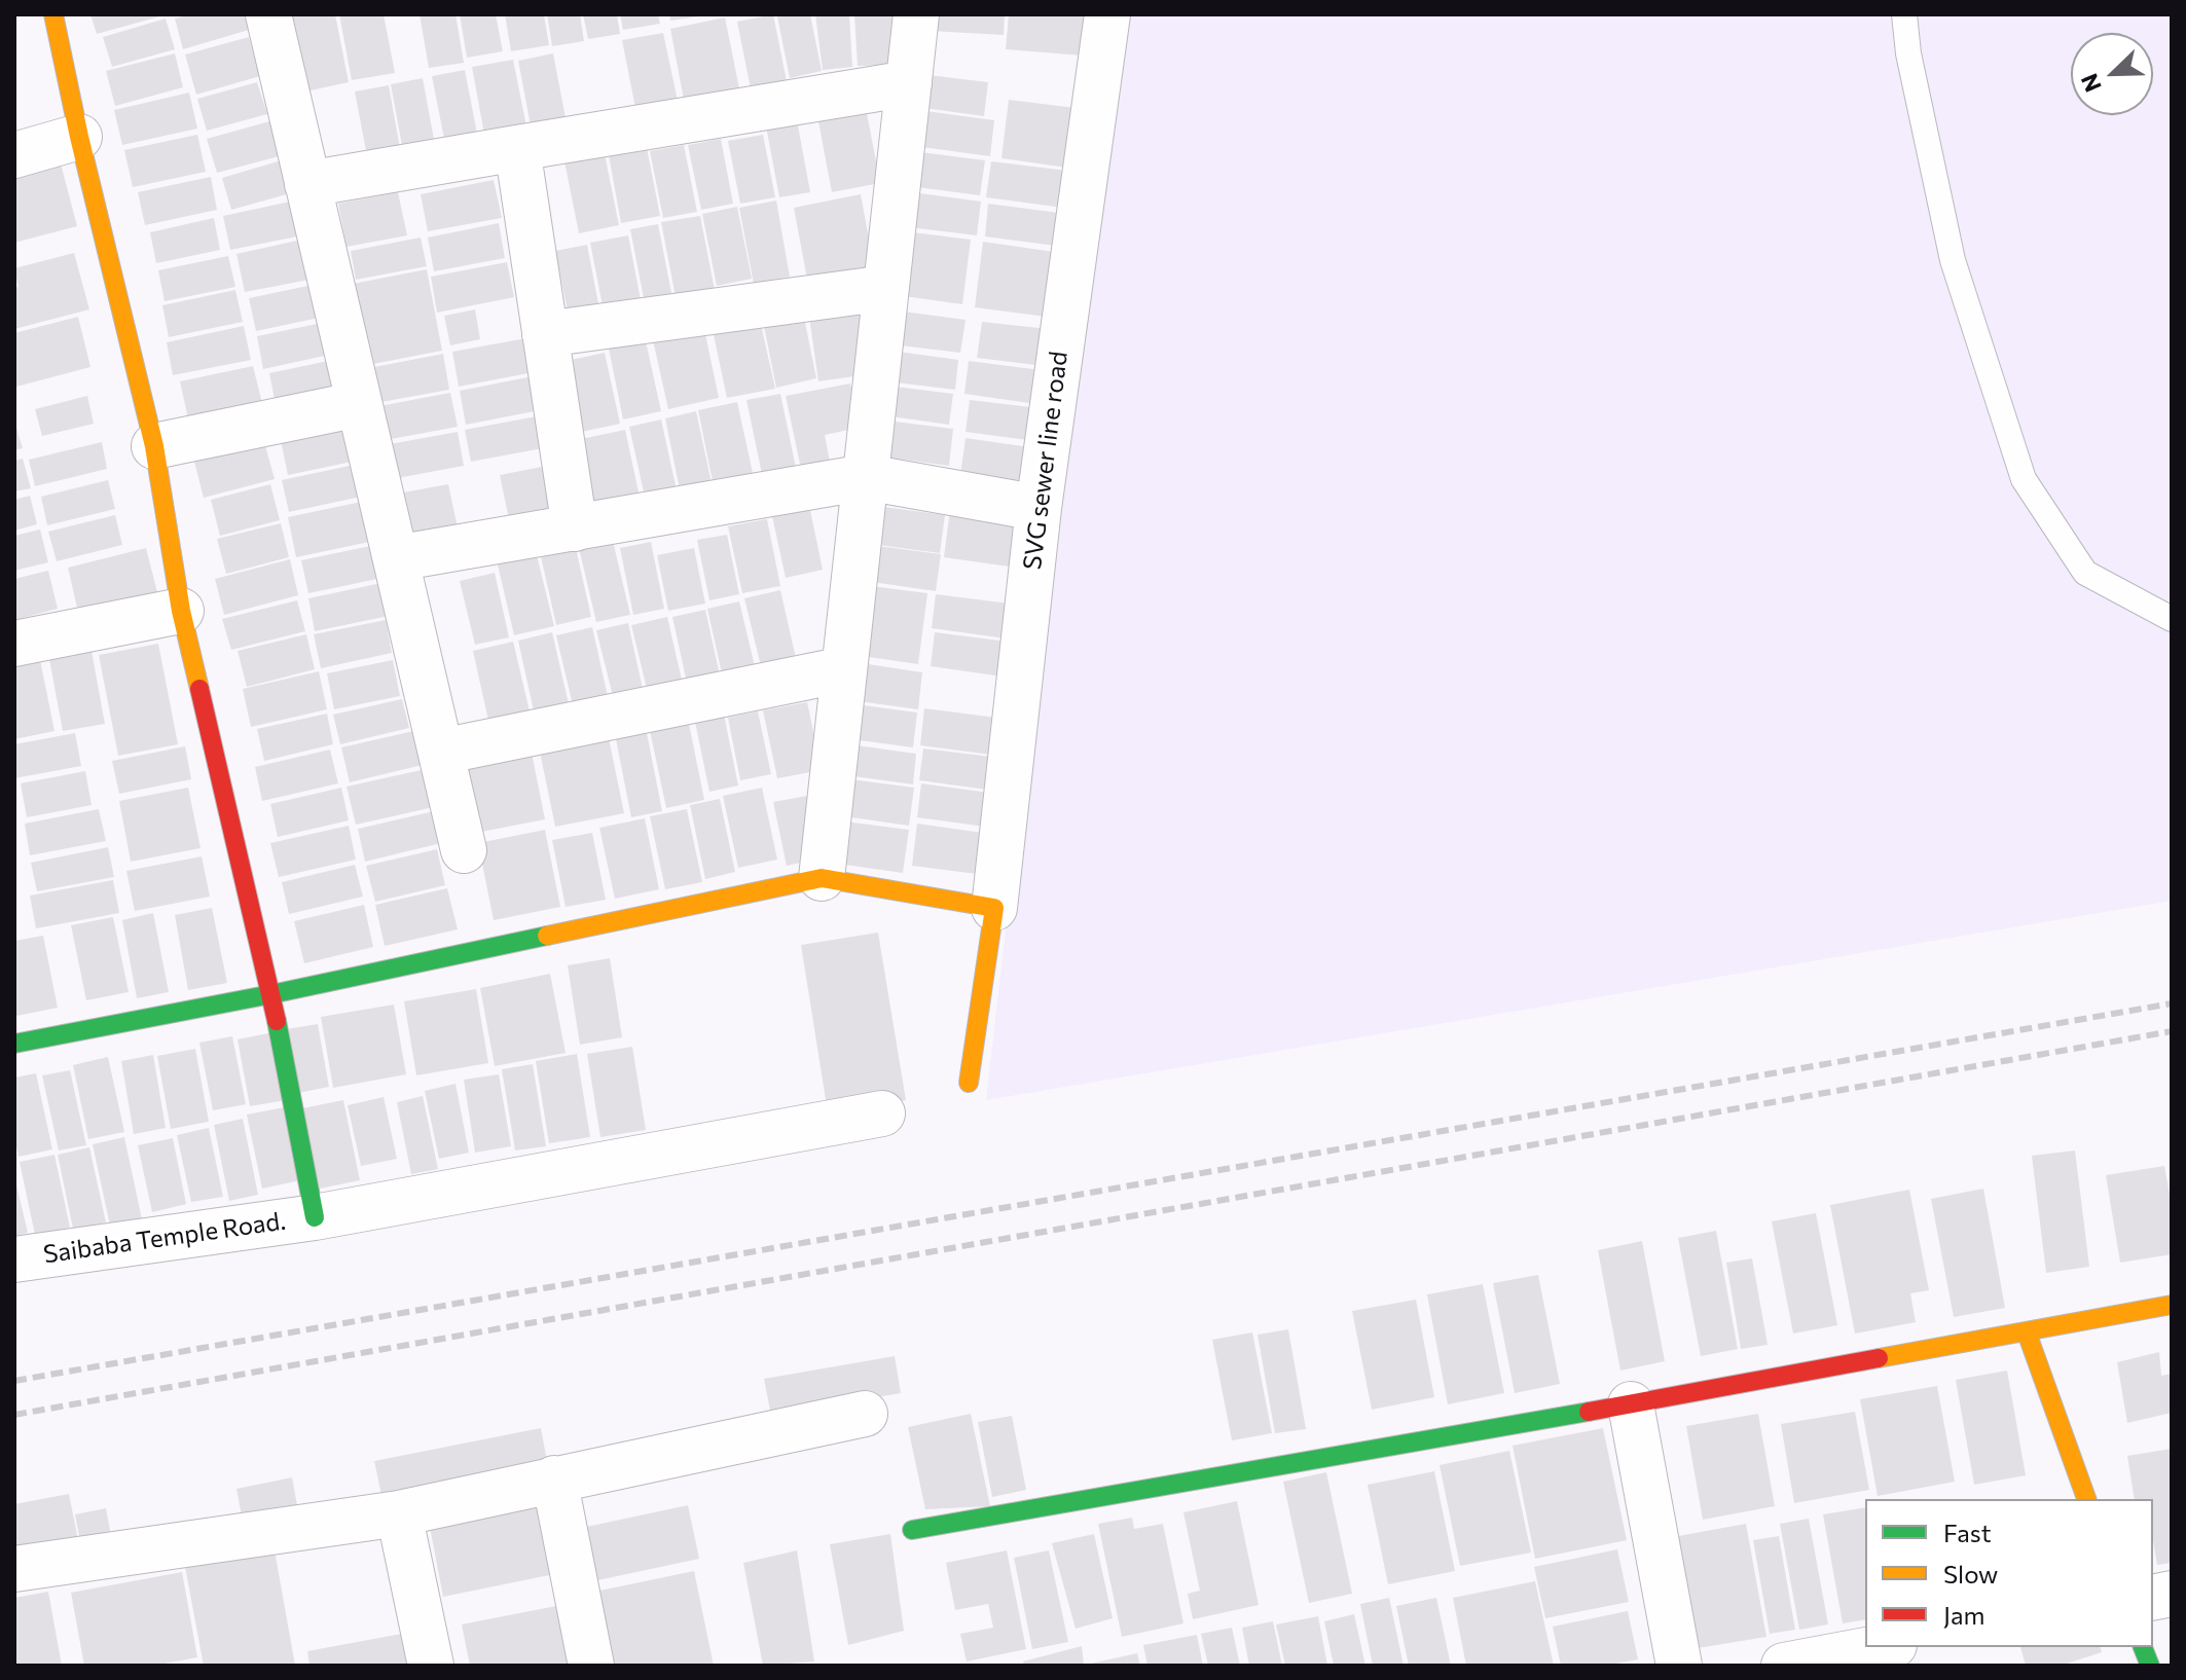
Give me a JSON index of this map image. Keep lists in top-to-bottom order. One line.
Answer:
{"streets":{"street":["SVG sewer line road","Saibaba Temple Road."]},"legend":["Fast","Slow","Jam"],"north":"bottom left"}
